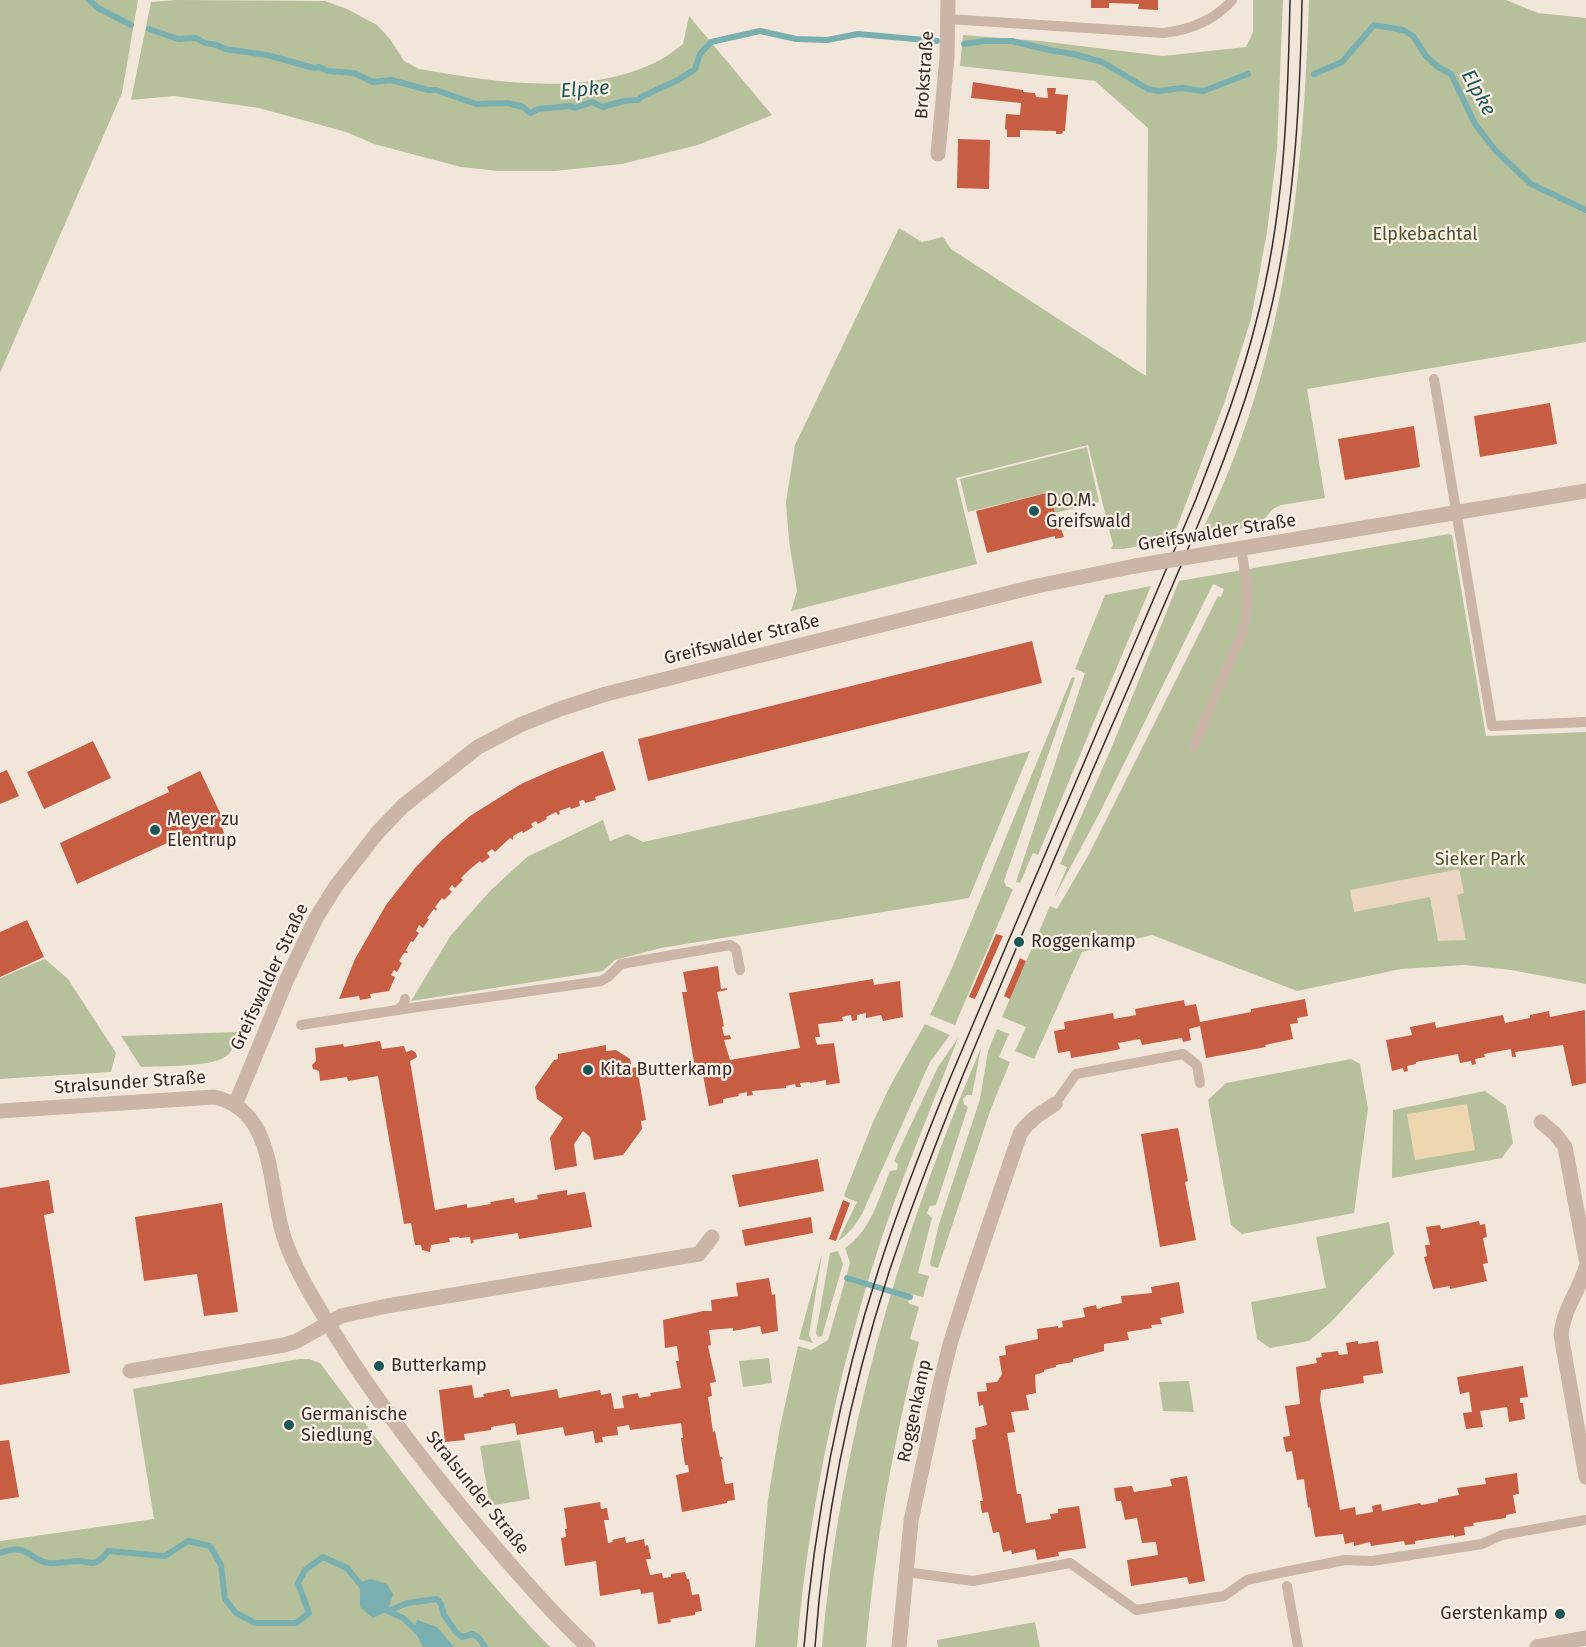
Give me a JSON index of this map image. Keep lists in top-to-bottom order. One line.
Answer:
{"streets":{"street":["Brokstraße","Greifswalder Straße","Stralsunder Straße","Roggenkamp"]},"crossings":[["Greifswalder Straße","Stralsunder Straße"]],"water":["Elpke"],"parks":["Elpkebachtal","Sieker Park"],"places":["D.O.M. Greifswald","Meyer zu Elentrup","Roggenkamp","Kita Butterkamp","Butterkamp","Germanische Siedlung","Gerstenkamp"]}
